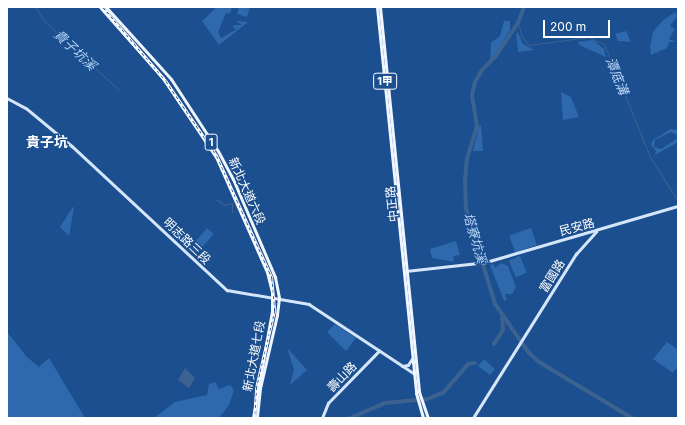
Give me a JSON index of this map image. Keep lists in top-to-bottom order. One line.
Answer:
{"streets":{"main road":["1甲","1","新北大道六段","中正路","新北大道七段"],"street":["民安路","明志路三段","富國路","壽山路"]},"crossings":[["新北大道六段","明志路三段"],["新北大道六段","新北大道七段"],["中正路","民安路"],["中正路","明志路三段"],["民安路","富國路"],["明志路三段","新北大道七段"],["明志路三段","壽山路"]],"districts":["貴子坑"],"water":["貴子坑溪","潭底溝","塔寮坑溪"],"scale_bar":"200 m"}
